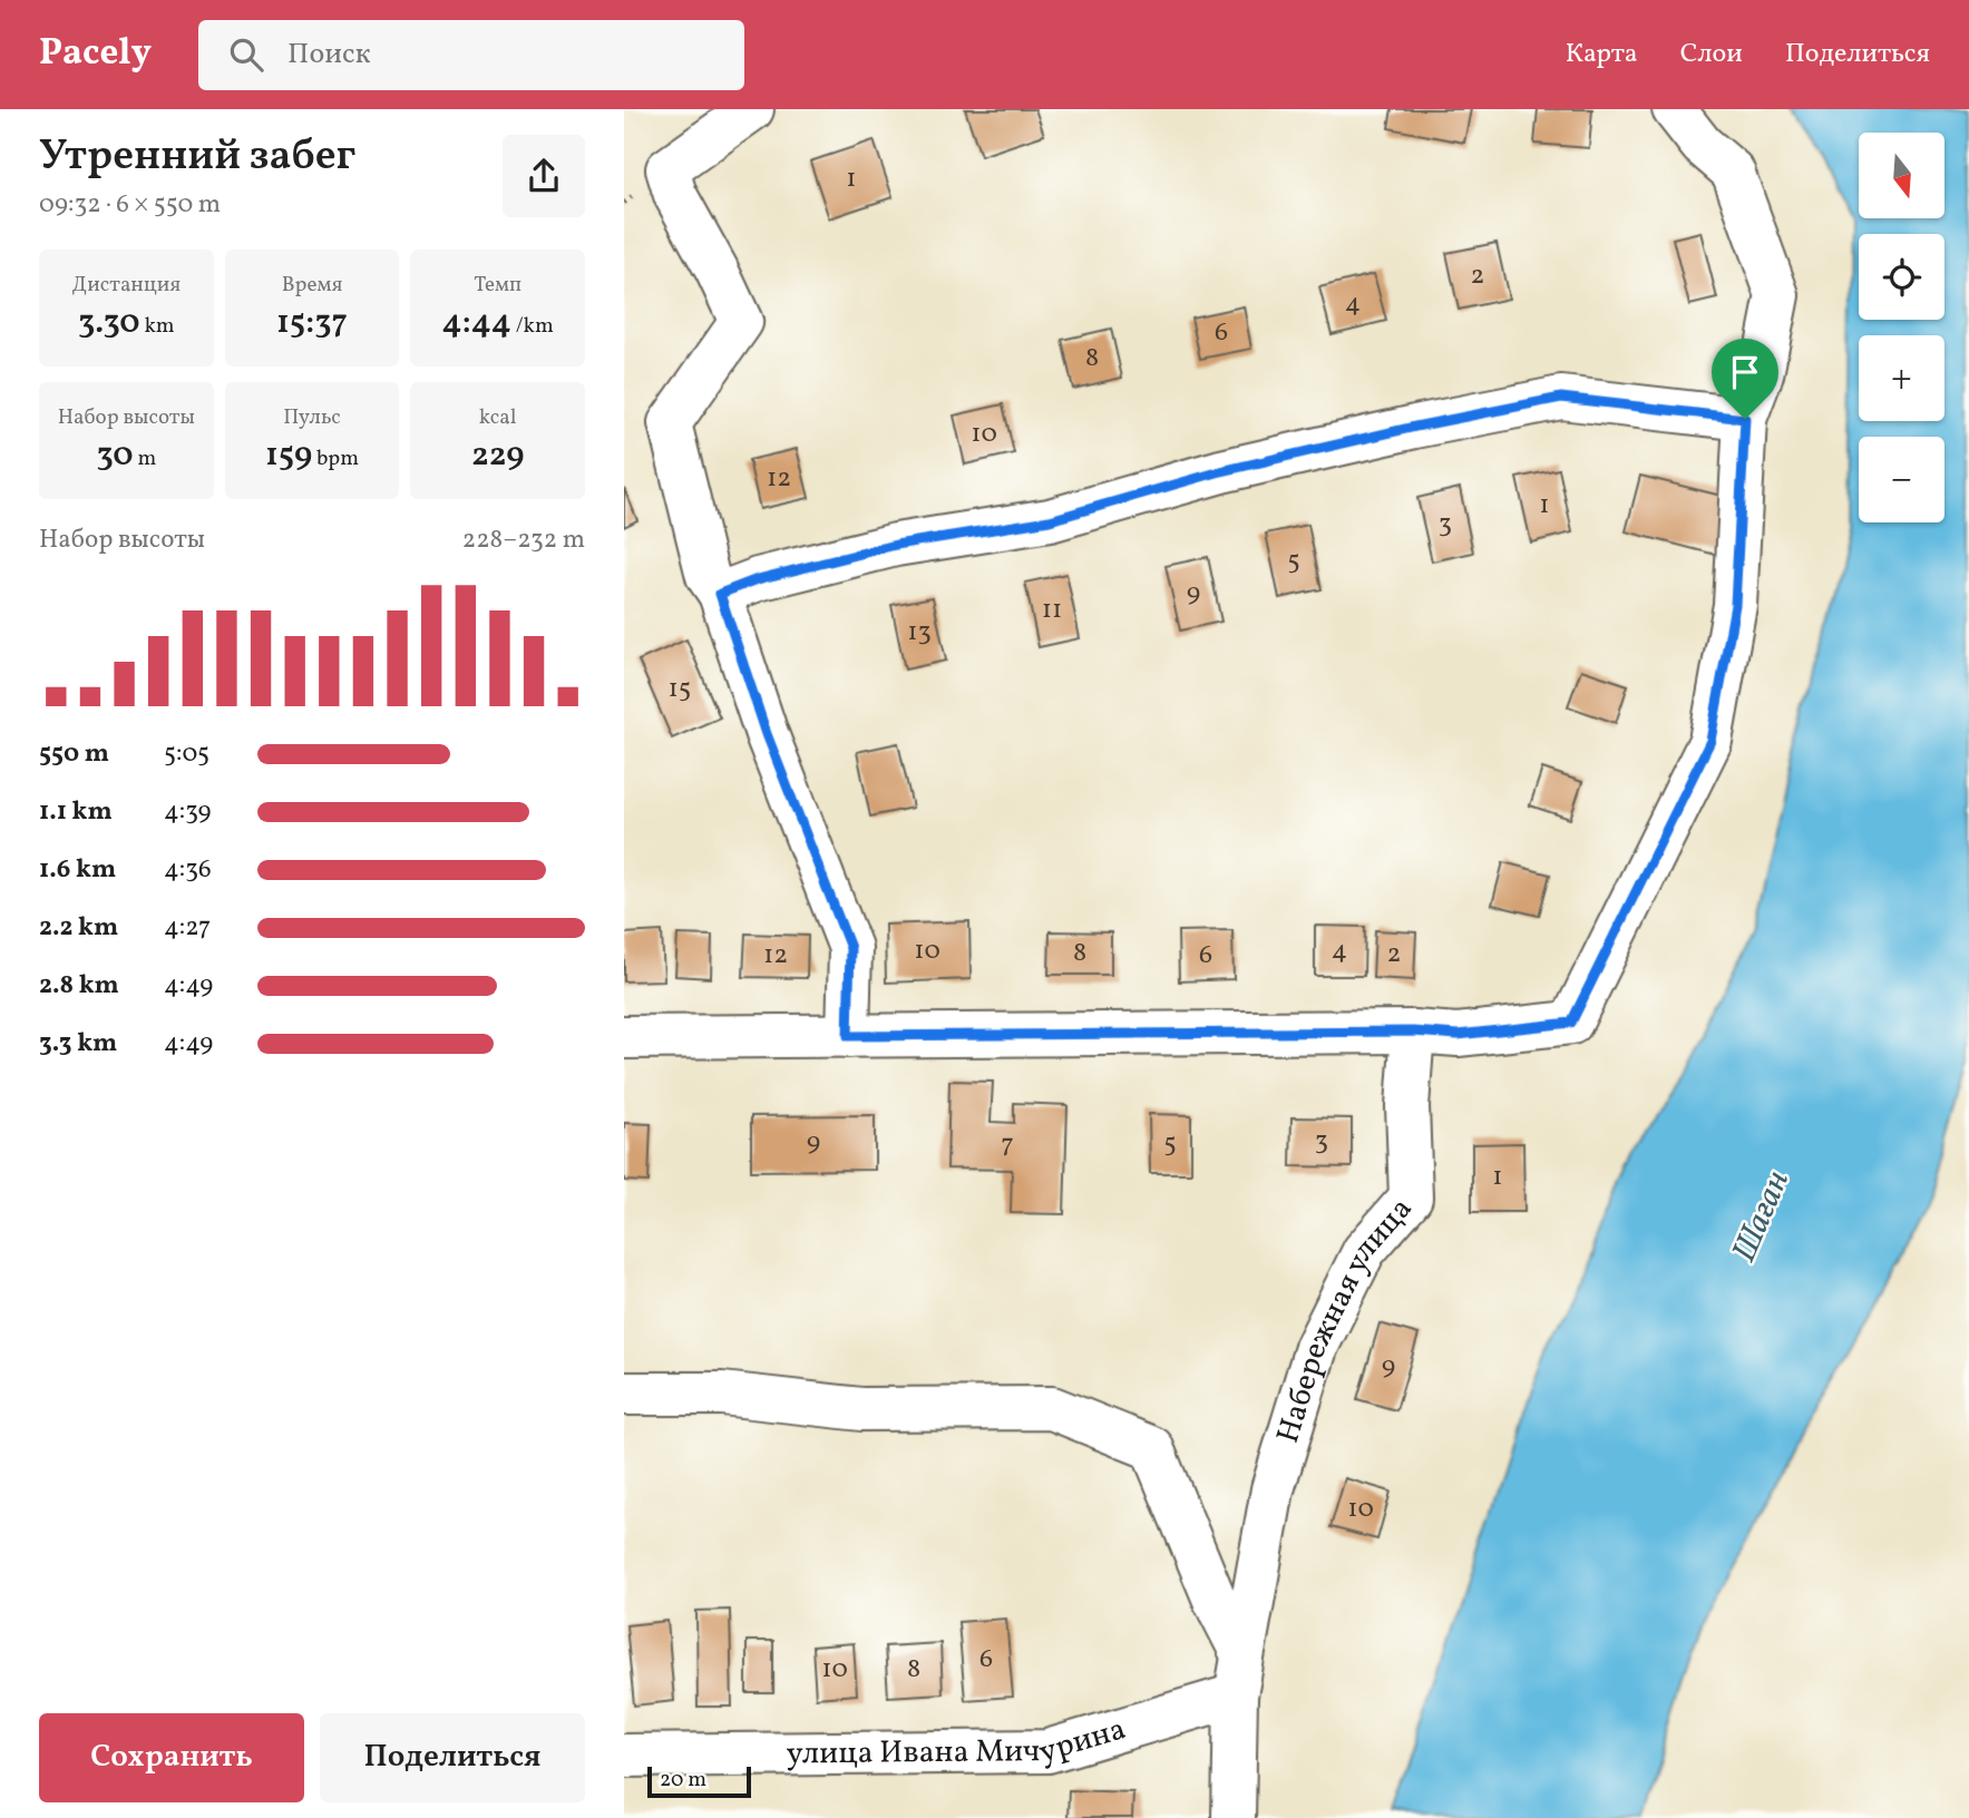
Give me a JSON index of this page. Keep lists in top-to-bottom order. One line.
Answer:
{"streets":{"street":["Набережная улица","улица Ивана Мичурина"]},"crossings":[["Набережная улица","улица Ивана Мичурина"]],"water":["Шаған"],"house_numbers":["1","2","4","6","8","10","12","1","3","5","9","11","13","15","10","4","8","2","12","6","3","9","5","7","1","9","10","6","10","8"],"scale_bar":"20 m","north":"bottom","page":{"header":"Pacely","search":"Поиск","nav":["Карта","Слои","Поделиться"],"heading":["Утренний забег","09:32 · 6 × 550 m"],"map_buttons":["+","−"],"stats":[["Дистанция","3.30 km"],["Время","15:37"],["Темп","4:44 /km"],["Набор высоты","30 m"],["Пульс","159 bpm"],["kcal","229"]],"chart":["Набор высоты","228–232 m"],"list":[{"name":"550 m","note":"5:05"},{"name":"1.1 km","note":"4:39"},{"name":"1.6 km","note":"4:36"},{"name":"2.2 km","note":"4:27"},{"name":"2.8 km","note":"4:49"},{"name":"3.3 km","note":"4:49"}],"buttons":["Сохранить","Поделиться"],"scale":"20 m"}}
